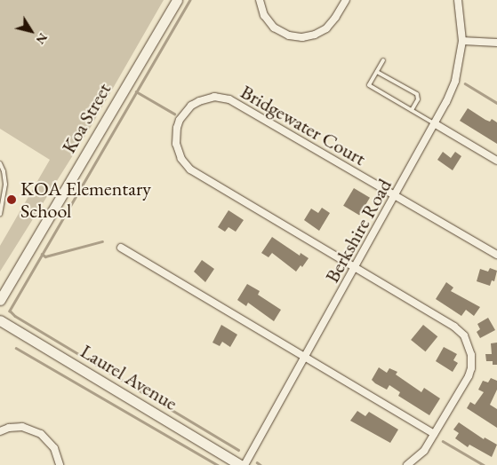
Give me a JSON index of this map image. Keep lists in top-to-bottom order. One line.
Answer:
{"streets":{"main road":["Koa Street","Laurel Avenue"],"street":["Bridgewater Court","Berkshire Road"]},"crossings":[["Bridgewater Court","Berkshire Road"]],"places":["KOA Elementary School"],"north":"bottom right"}
